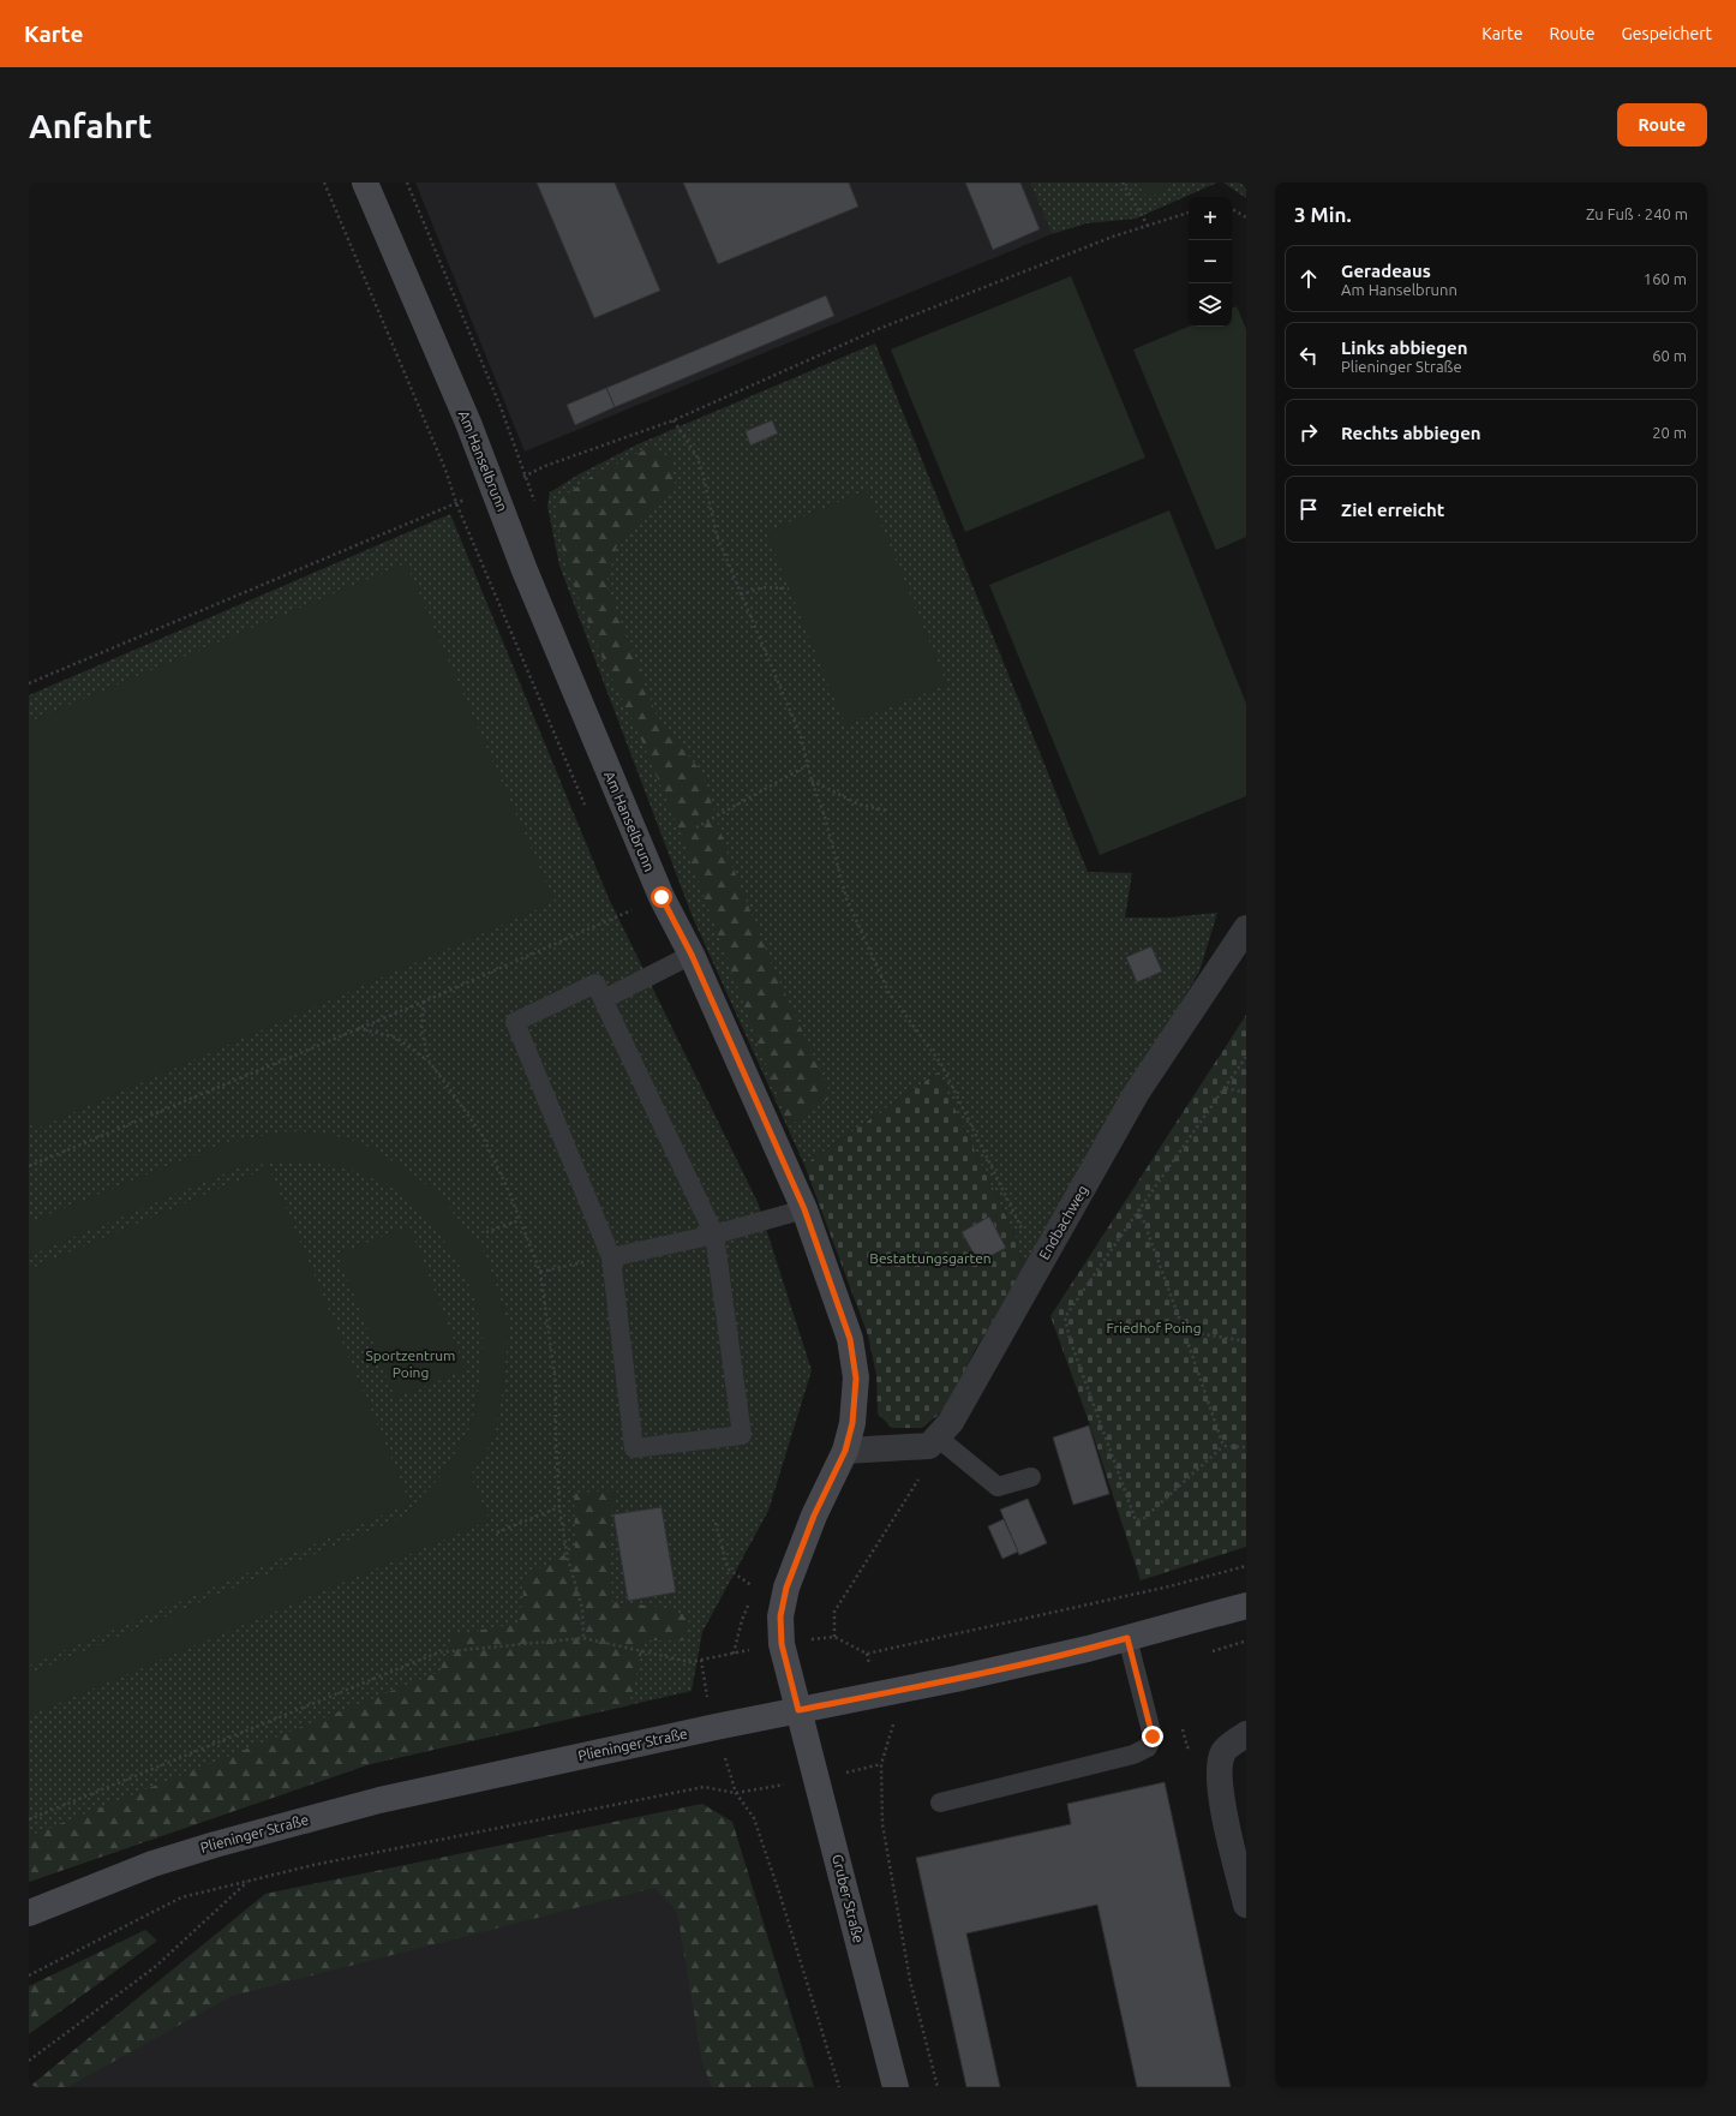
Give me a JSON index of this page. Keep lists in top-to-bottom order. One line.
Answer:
{"streets":{"street":["Am Hanselbrunn","Endbachweg","Plieninger Straße","Gruber Straße"]},"crossings":[["Am Hanselbrunn","Plieninger Straße"],["Am Hanselbrunn","Gruber Straße"],["Plieninger Straße","Gruber Straße"]],"parks":["Bestattungsgarten","Friedhof Poing","Sportzentrum Poing"],"page":{"header":"Karte","nav":["Karte","Route","Gespeichert"],"buttons":"Route","title":"Anfahrt","heading":["3 Min.","Zu Fuß · 240 m"],"map_buttons":["+","−"],"list":[["Geradeaus","Am Hanselbrunn","160 m"],["Links abbiegen","Plieninger Straße","60 m"],["Rechts abbiegen","20 m"],"Ziel erreicht"]}}
